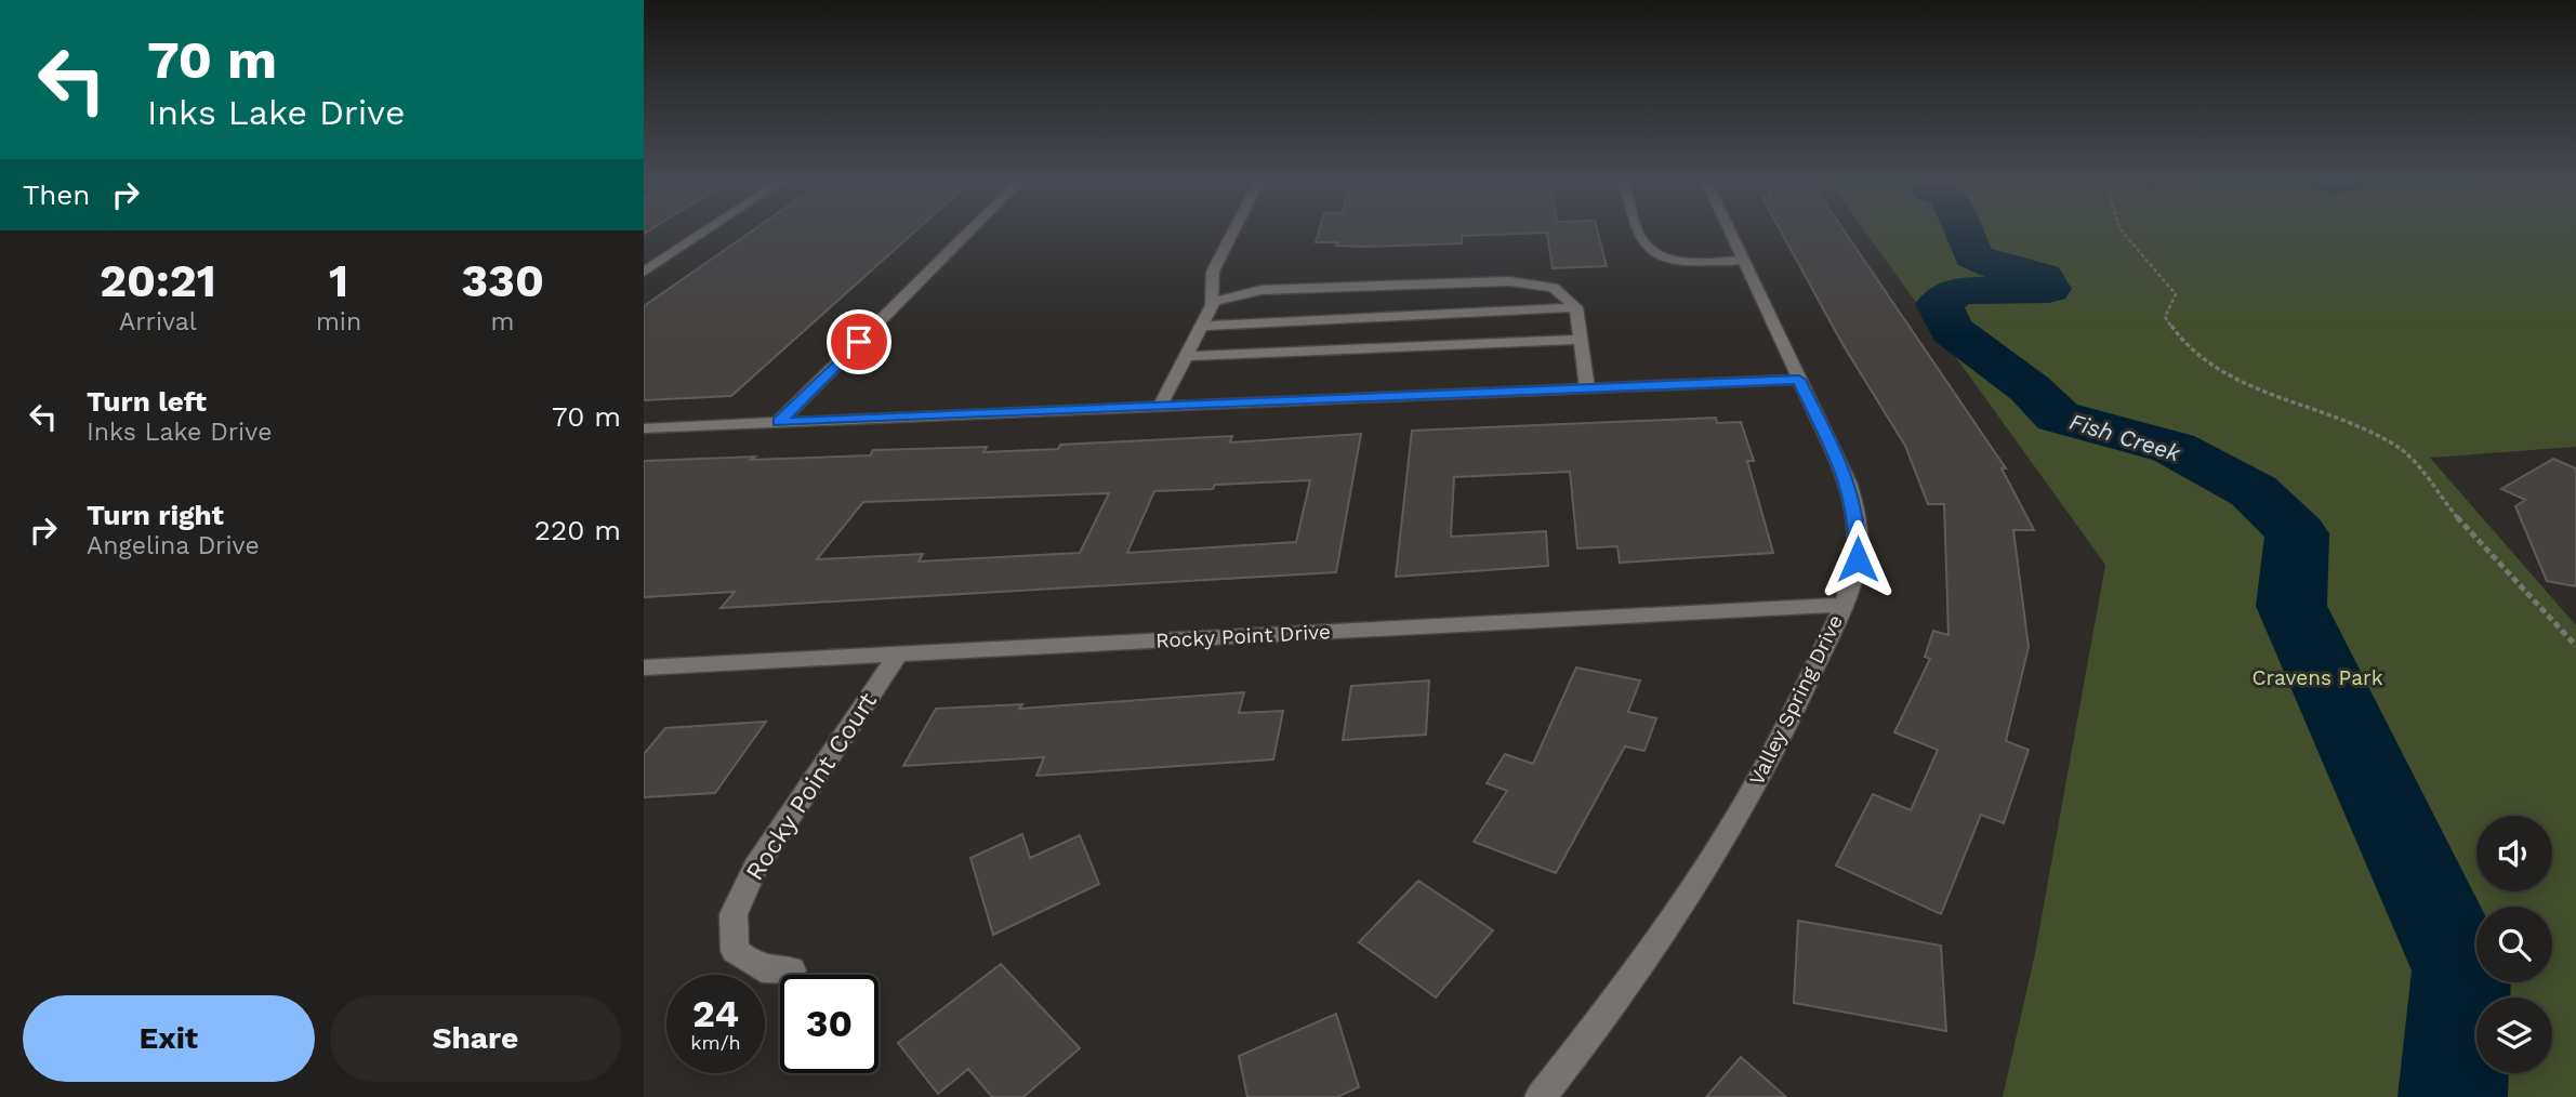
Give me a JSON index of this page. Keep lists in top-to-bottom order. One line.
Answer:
{"streets":{"street":["Rocky Point Drive","Valley Spring Drive","Rocky Point Court"]},"crossings":[["Rocky Point Drive","Valley Spring Drive"],["Rocky Point Drive","Rocky Point Court"]],"water":["Fish Creek"],"parks":["Cravens Park"],"page":{"turn":["70 m","Inks Lake Drive"],"then":"Then","eta":["20:21","Arrival","1","min","330","m"],"list":[{"name":"Turn left","note":"Inks Lake Drive","value":"70 m"},{"name":"Turn right","note":"Angelina Drive","value":"220 m"}],"speed":"24 km/h","limit":"30","buttons":["Exit","Share"]}}
